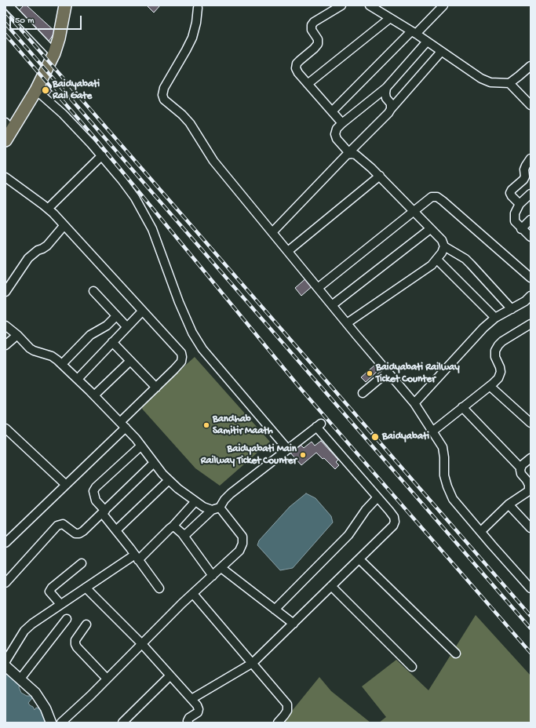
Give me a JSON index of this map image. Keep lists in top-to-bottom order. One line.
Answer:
{"places":["Baidyabati Rail Gate","Baidyabati Railway Ticket Counter","Bandhab Samitir Maath","Baidyabati","Baidyabati Main Railway Ticket Counter"],"scale_bar":"50 m"}
